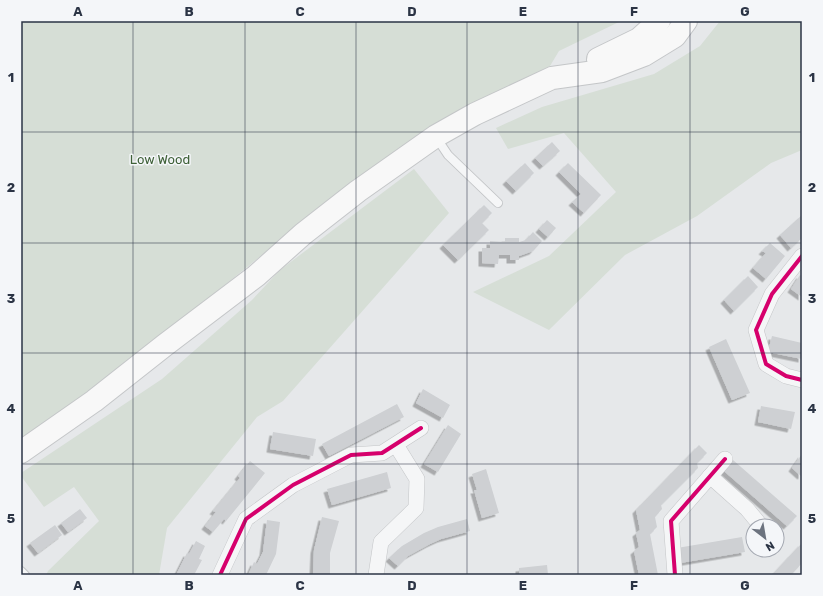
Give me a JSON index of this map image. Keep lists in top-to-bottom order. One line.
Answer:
{"parks":["Low Wood"],"north":"bottom right","grid":{"columns":["A","B","C","D","E","F","G"],"rows":["1","2","3","4","5"]}}
